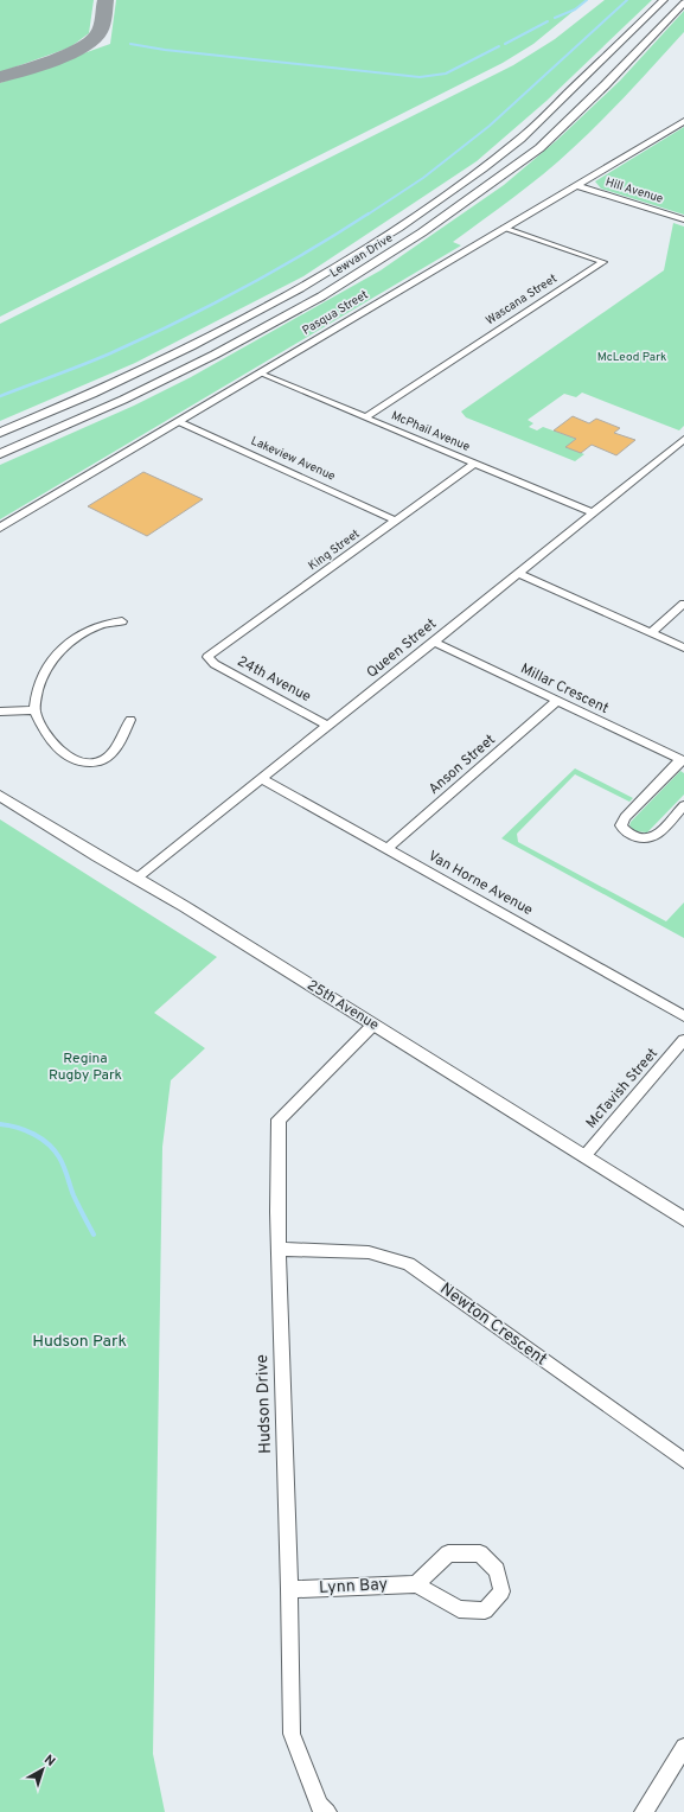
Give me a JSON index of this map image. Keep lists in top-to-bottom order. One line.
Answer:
{"streets":{"main road":["Lewvan Drive"],"street":["Hill Avenue","Wascana Street","Pasqua Street","McPhail Avenue","Lakeview Avenue","King Street","Queen Street","24th Avenue","Millar Crescent","Anson Street","Van Horne Avenue","25th Avenue","McTavish Street","Newton Crescent","Hudson Drive","Lynn Bay"]},"crossings":[["Hill Avenue","Pasqua Street"],["Wascana Street","Pasqua Street"],["Wascana Street","McPhail Avenue"],["Pasqua Street","McPhail Avenue"],["Pasqua Street","Lakeview Avenue"],["McPhail Avenue","King Street"],["McPhail Avenue","Queen Street"],["Lakeview Avenue","King Street"],["King Street","24th Avenue"],["Queen Street","24th Avenue"],["Queen Street","Millar Crescent"],["Queen Street","Van Horne Avenue"],["Queen Street","25th Avenue"],["Millar Crescent","Anson Street"],["Anson Street","Van Horne Avenue"],["25th Avenue","McTavish Street"],["25th Avenue","Hudson Drive"],["Newton Crescent","Hudson Drive"],["Hudson Drive","Lynn Bay"]],"parks":["McLeod Park","Regina Rugby Park","Hudson Park"],"north":"top right"}
